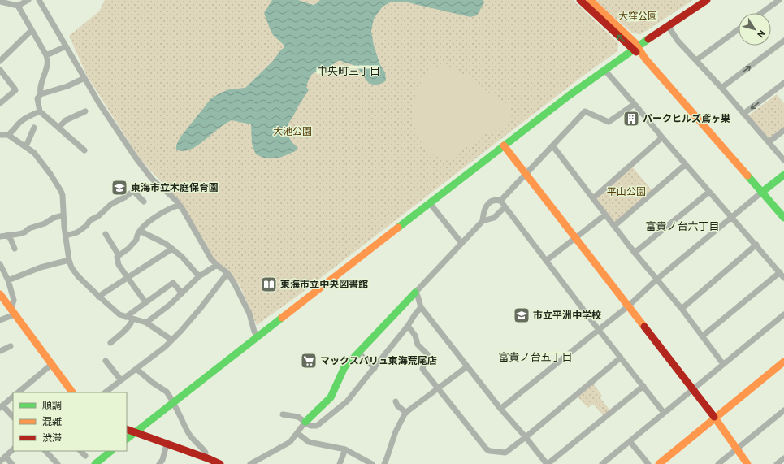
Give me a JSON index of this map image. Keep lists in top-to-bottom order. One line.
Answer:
{"districts":["中央町三丁目","富貴ノ台六丁目","富貴ノ台五丁目"],"parks":["大窪公園","大池公園","平山公園"],"places":{"building":["パークヒルズ鳶ヶ巣"],"school or university":["東海市立木庭保育園","市立平洲中学校"],"library":["東海市立中央図書館"],"supermarket":["マックスバリュ東海荒尾店"]},"legend":["順調","混雑","渋滞"],"north":"bottom right"}
